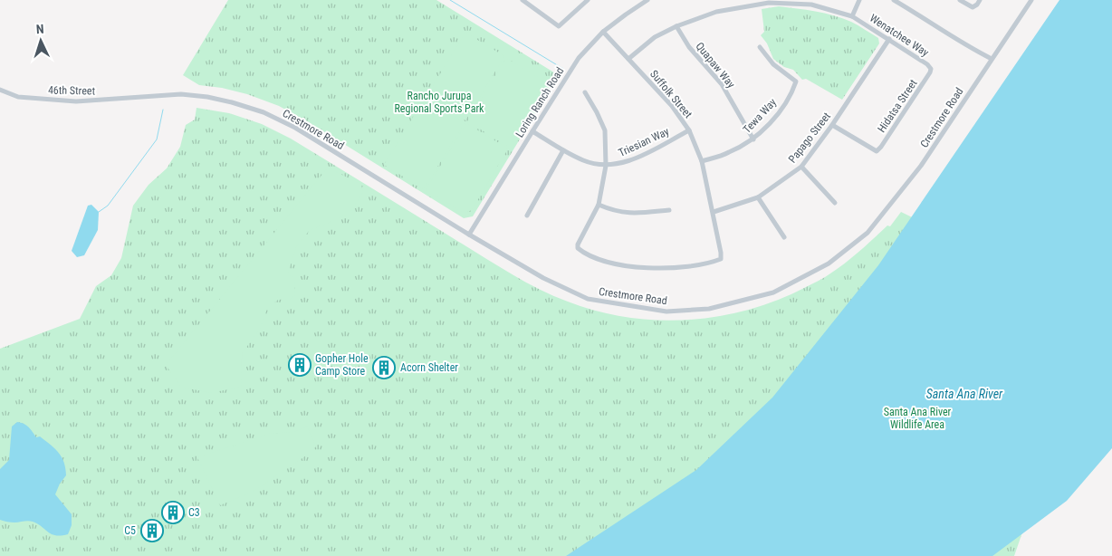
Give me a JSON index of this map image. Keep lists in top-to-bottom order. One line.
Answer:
{"streets":{"street":["Wenatchee Way","Quapaw Way","46th Street","Suffolk Street","Loring Ranch Road","Hidatsa Street","Tewa Way","Crestmore Road","Papago Street","Triesian Way"]},"crossings":[["Wenatchee Way","Quapaw Way"],["Wenatchee Way","Suffolk Street"],["Wenatchee Way","Hidatsa Street"],["Wenatchee Way","Papago Street"],["Quapaw Way","Tewa Way"],["46th Street","Crestmore Road"],["Suffolk Street","Loring Ranch Road"],["Suffolk Street","Tewa Way"],["Suffolk Street","Papago Street"],["Suffolk Street","Triesian Way"],["Loring Ranch Road","Crestmore Road"],["Loring Ranch Road","Triesian Way"],["Hidatsa Street","Papago Street"]],"water":["Santa Ana River"],"parks":["Rancho Jurupa Regional Sports Park","Santa Ana River Wildlife Area"],"places":{"building":["Gopher Hole Camp Store","Acorn Shelter","C3","C5"]},"north":"top"}
